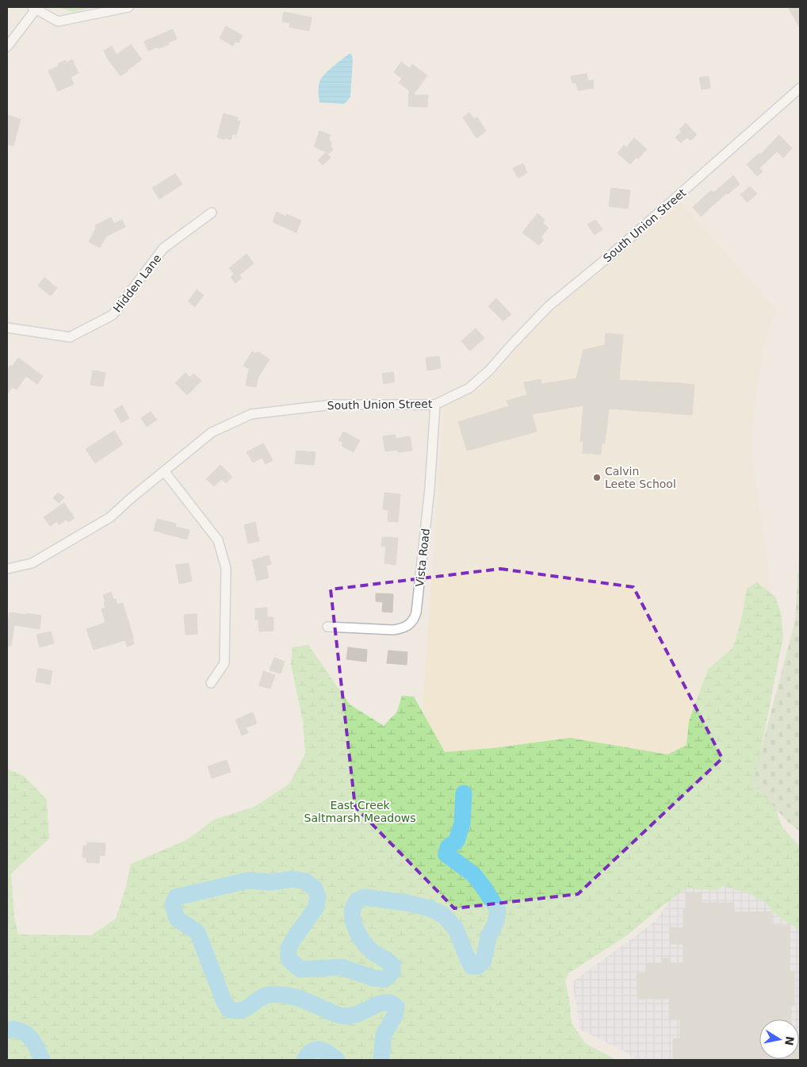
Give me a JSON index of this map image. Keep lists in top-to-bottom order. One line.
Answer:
{"streets":{"street":["South Union Street","Hidden Lane","Vista Road"]},"crossings":[["South Union Street","Vista Road"]],"parks":["East Creek Saltmarsh Meadows"],"places":["Calvin Leete School"],"north":"right"}
